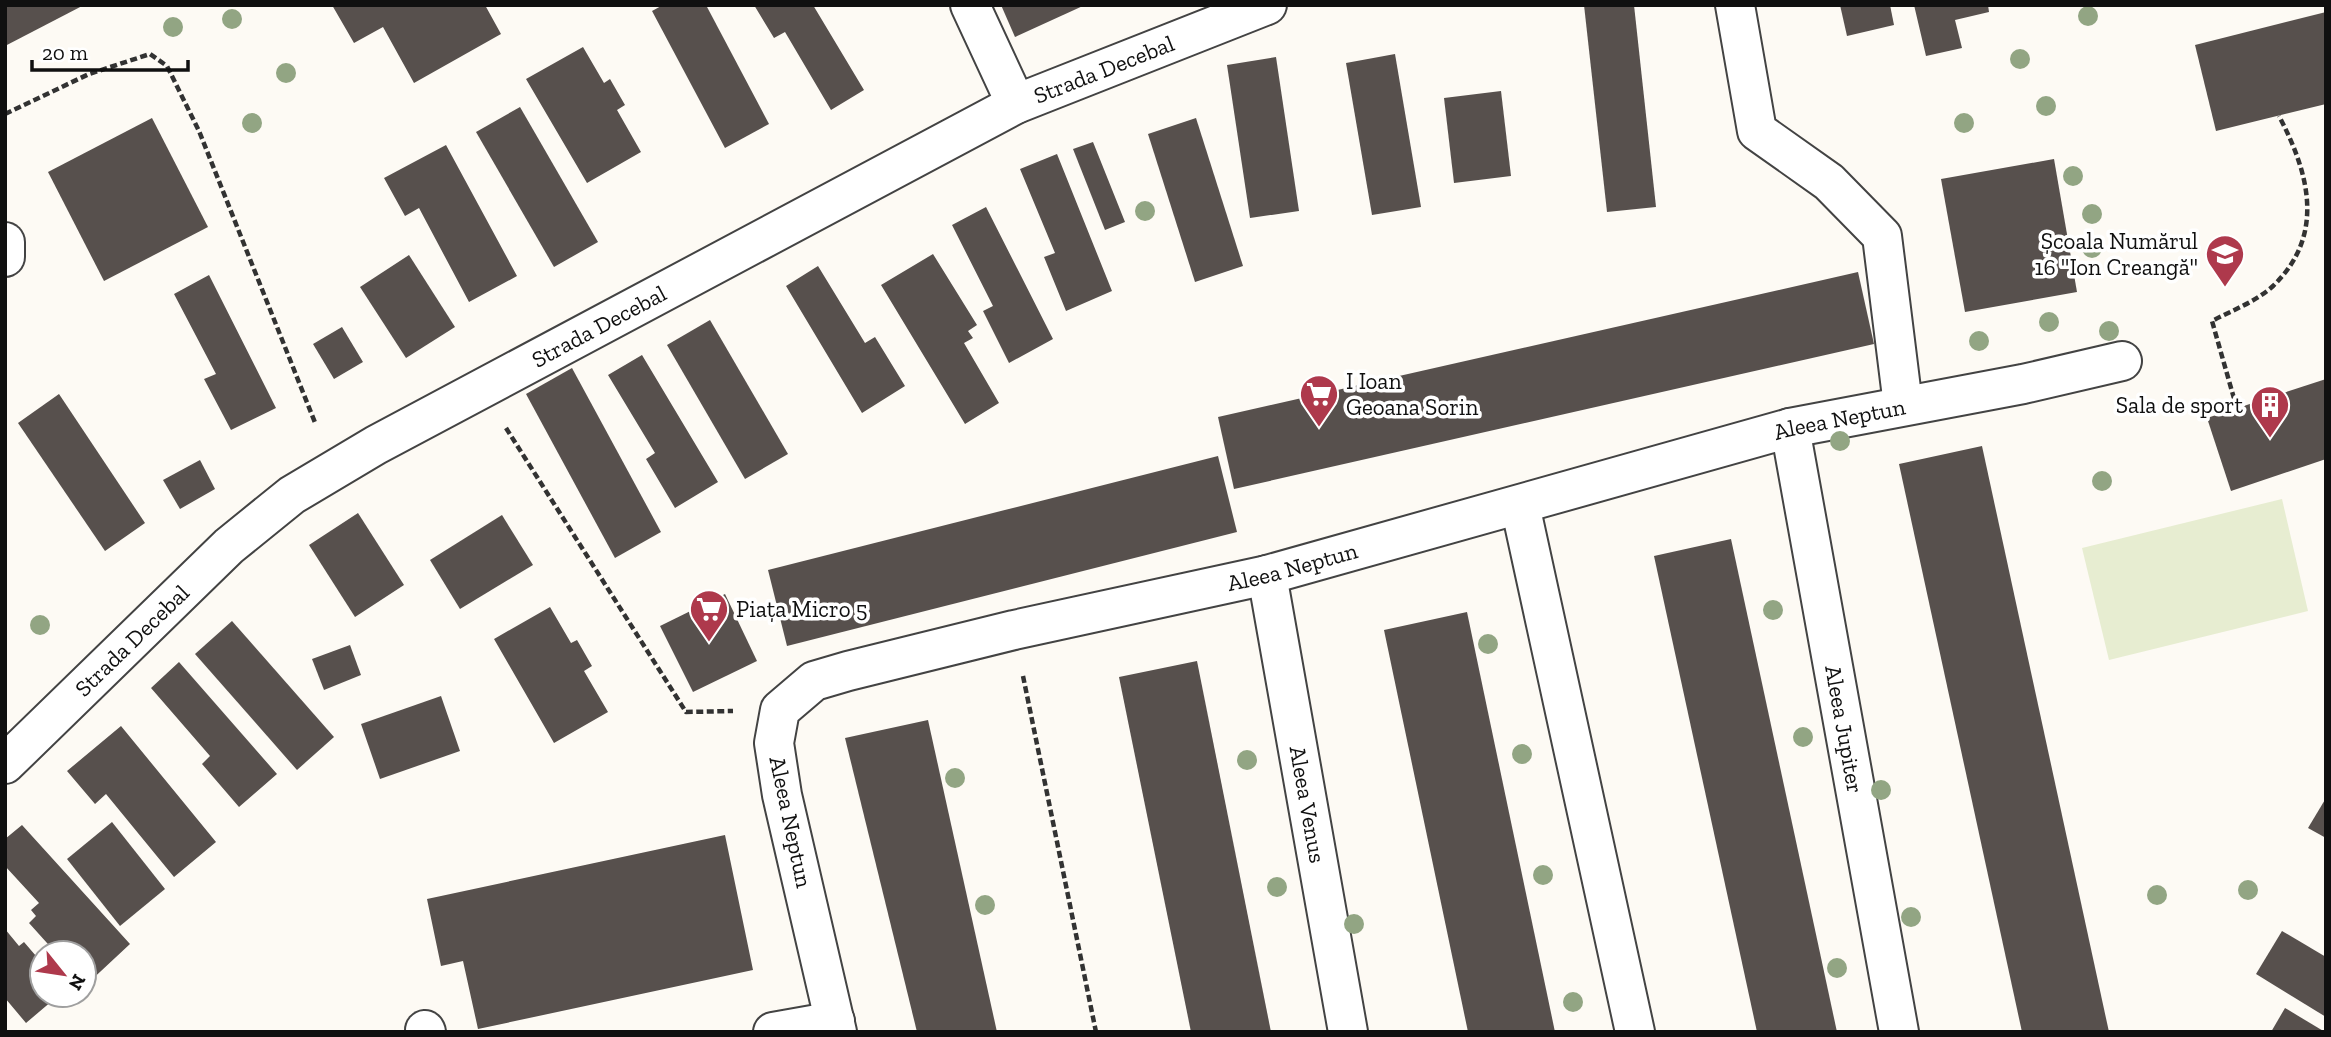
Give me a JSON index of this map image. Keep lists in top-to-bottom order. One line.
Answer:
{"streets":{"street":["Strada Decebal","Aleea Neptun","Aleea Jupiter","Aleea Venus"]},"crossings":[["Aleea Neptun","Aleea Jupiter"],["Aleea Neptun","Aleea Venus"]],"places":{"school or university":["Școala Numărul 16 \"Ion Creangă\""],"supermarket":["I Ioan Geoana Sorin","Piața Micro 5"],"building":["Sala de sport"]},"scale_bar":"20 m","north":"bottom right"}
